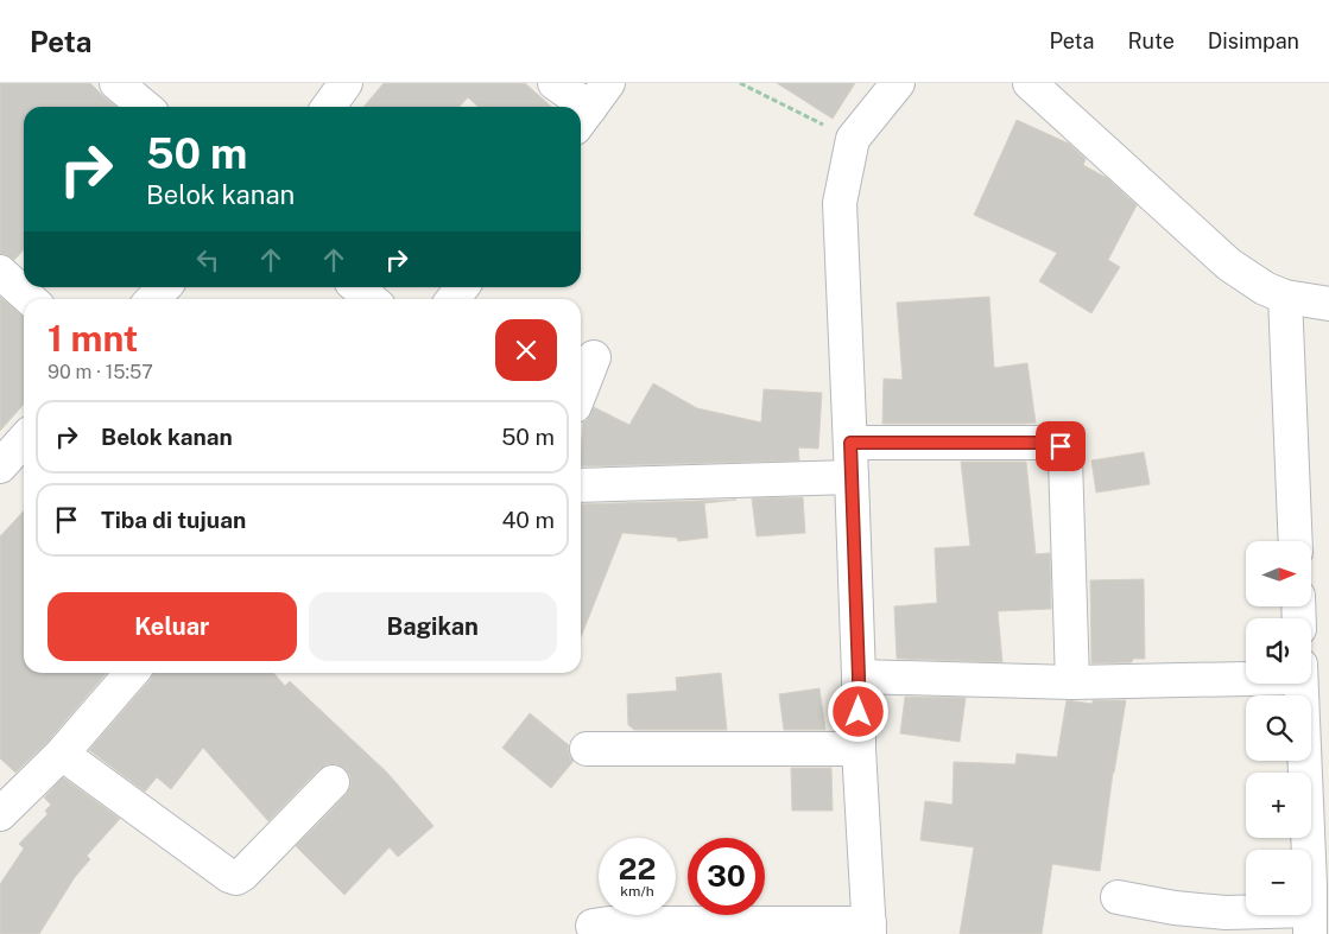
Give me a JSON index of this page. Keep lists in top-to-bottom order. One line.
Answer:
{"north":"right","page":{"header":"Peta","nav":["Peta","Rute","Disimpan"],"turn":["50 m","Belok kanan"],"heading":["1 mnt","90 m · 15:57"],"list":[{"name":"Belok kanan","value":"50 m"},{"name":"Tiba di tujuan","value":"40 m"}],"map_buttons":["+","−"],"buttons":["Keluar","Bagikan"],"speed":"22 km/h","limit":"30"}}
